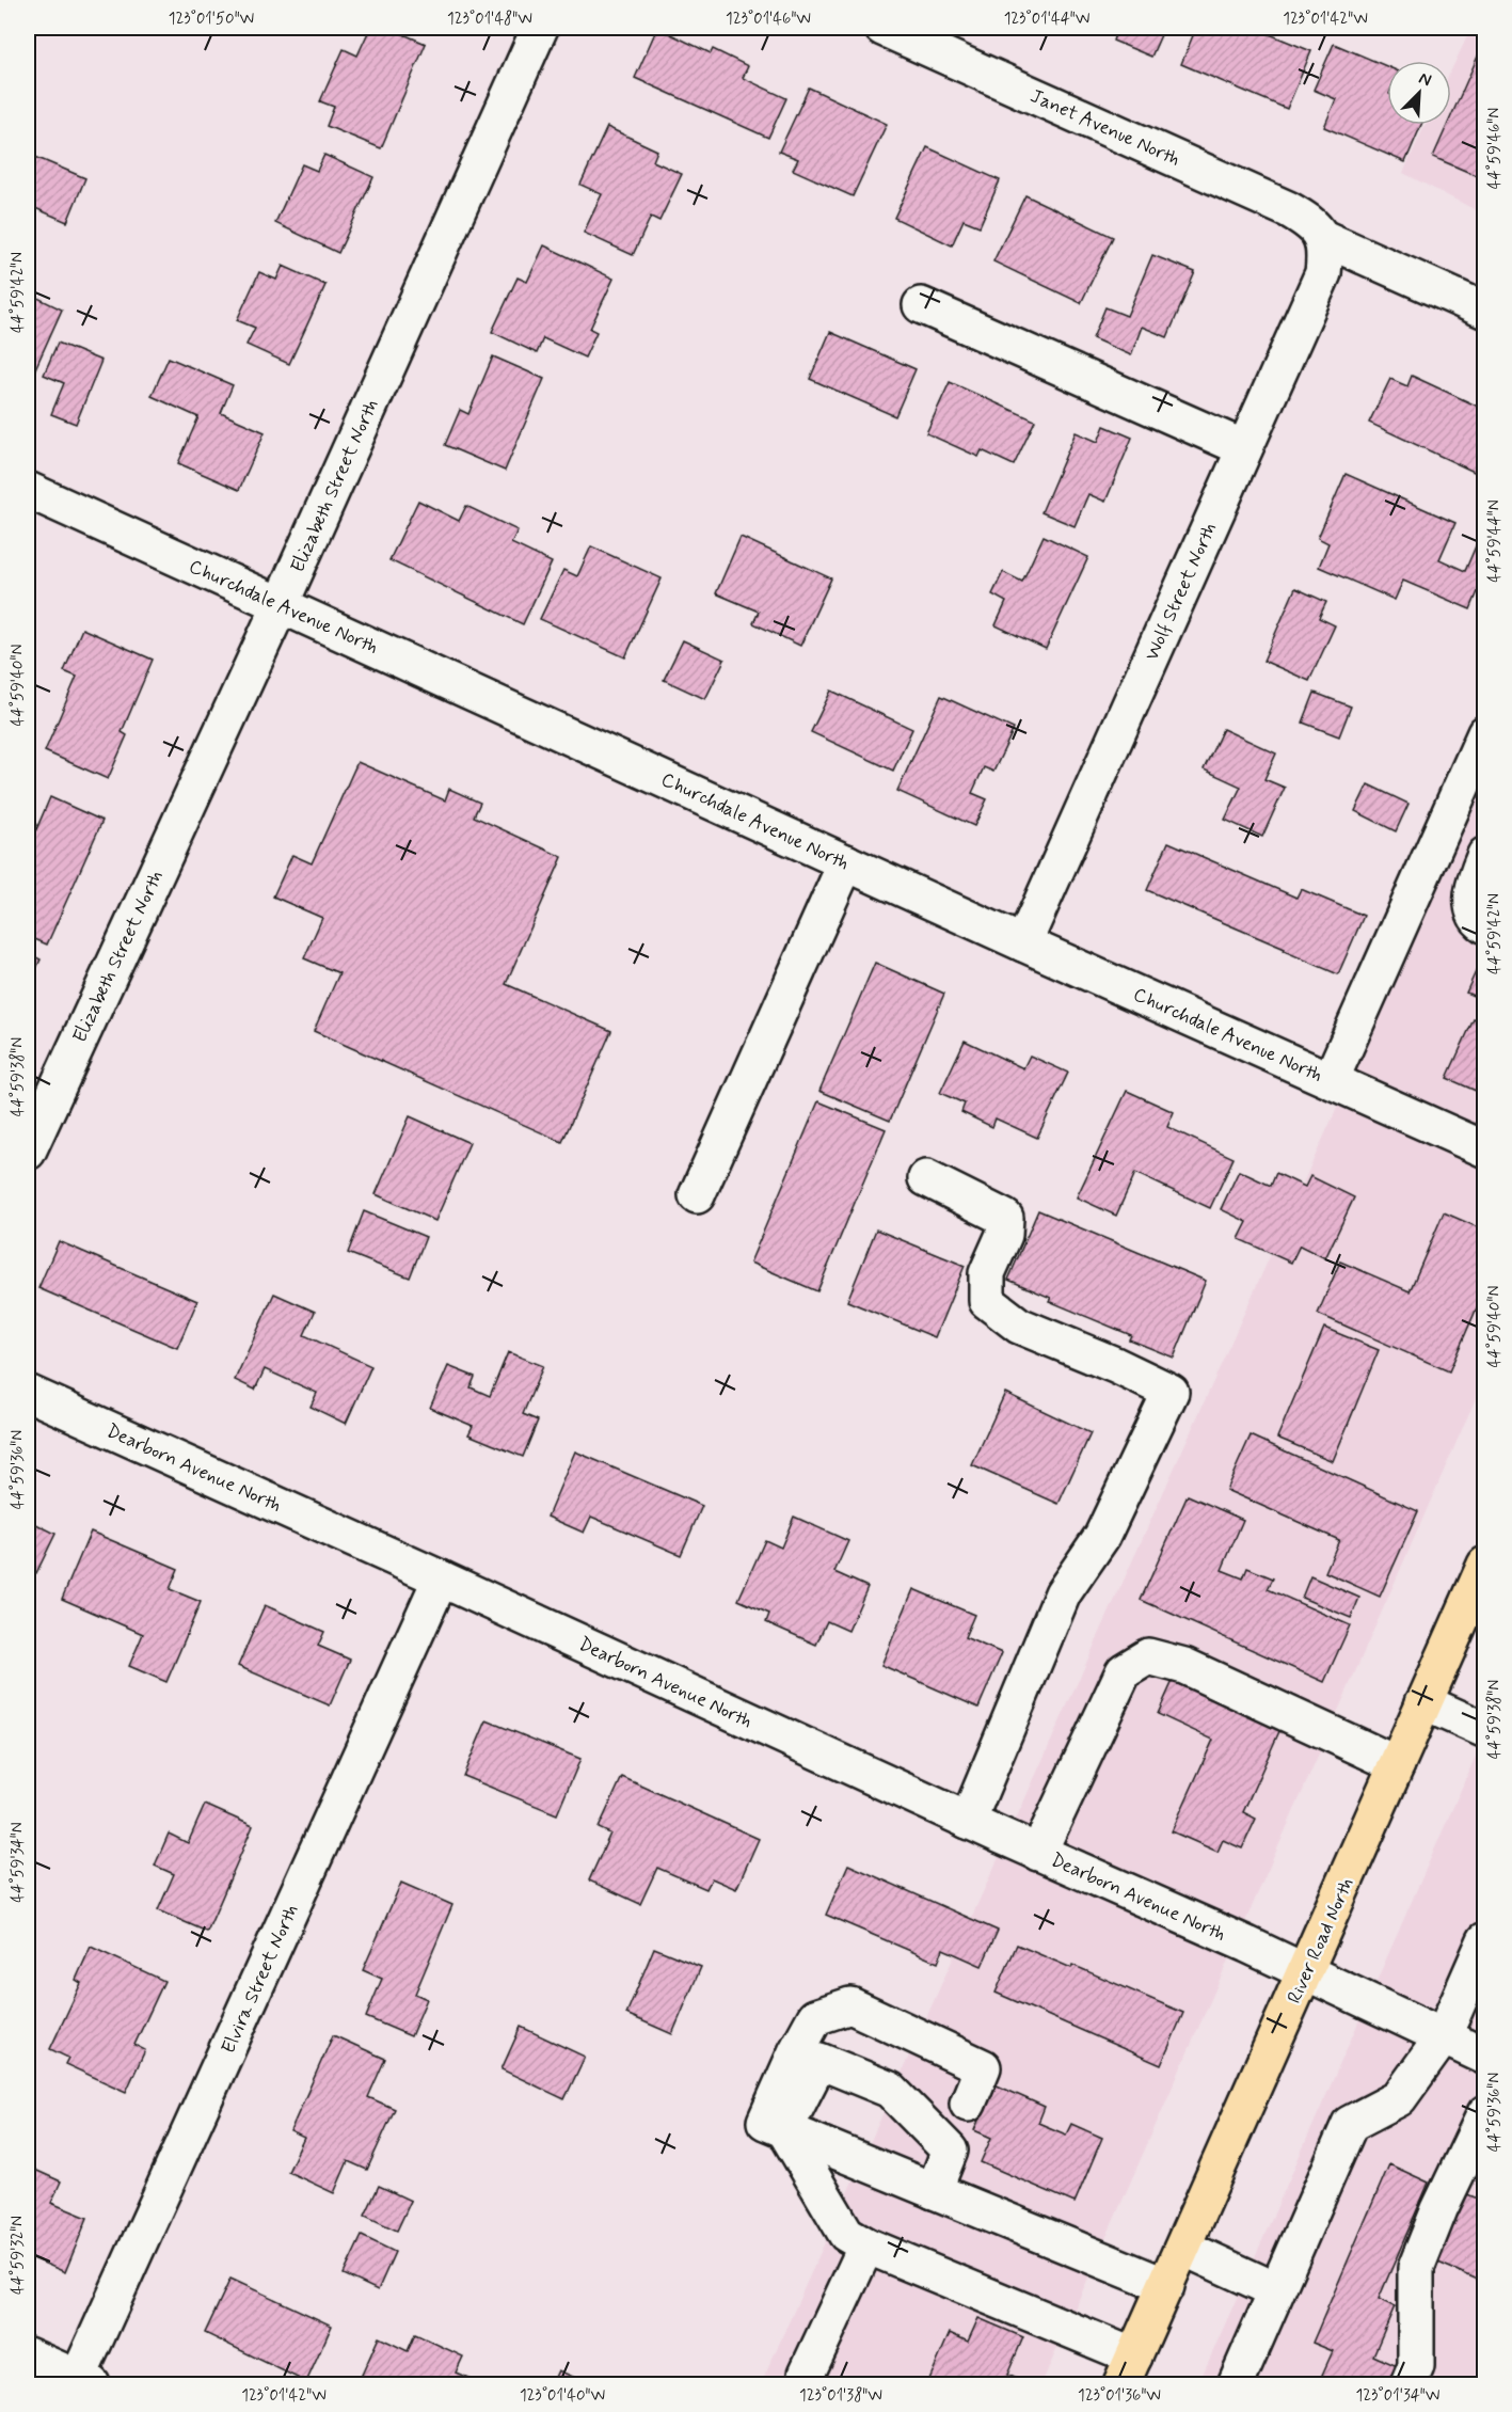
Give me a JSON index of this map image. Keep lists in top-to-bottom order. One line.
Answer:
{"streets":{"main road":["River Road North"],"street":["Janet Avenue North","Elizabeth Street North","Wolf Street North","Churchdale Avenue North","Dearborn Avenue North","Elvira Street North"]},"crossings":[["Janet Avenue North","Wolf Street North"],["Elizabeth Street North","Churchdale Avenue North"],["Wolf Street North","Churchdale Avenue North"],["Dearborn Avenue North","River Road North"],["Dearborn Avenue North","Elvira Street North"]],"north":"top right","coordinates":["123°01'50\"W","123°01'48\"W","123°01'46\"W","123°01'44\"W","123°01'42\"W","44°59'46\"N","44°59'42\"N","44°59'44\"N","44°59'40\"N","44°59'38\"N","44°59'36\"N","44°59'34\"N","44°59'32\"N","123°01'40\"W","123°01'38\"W","123°01'36\"W","123°01'34\"W"]}
